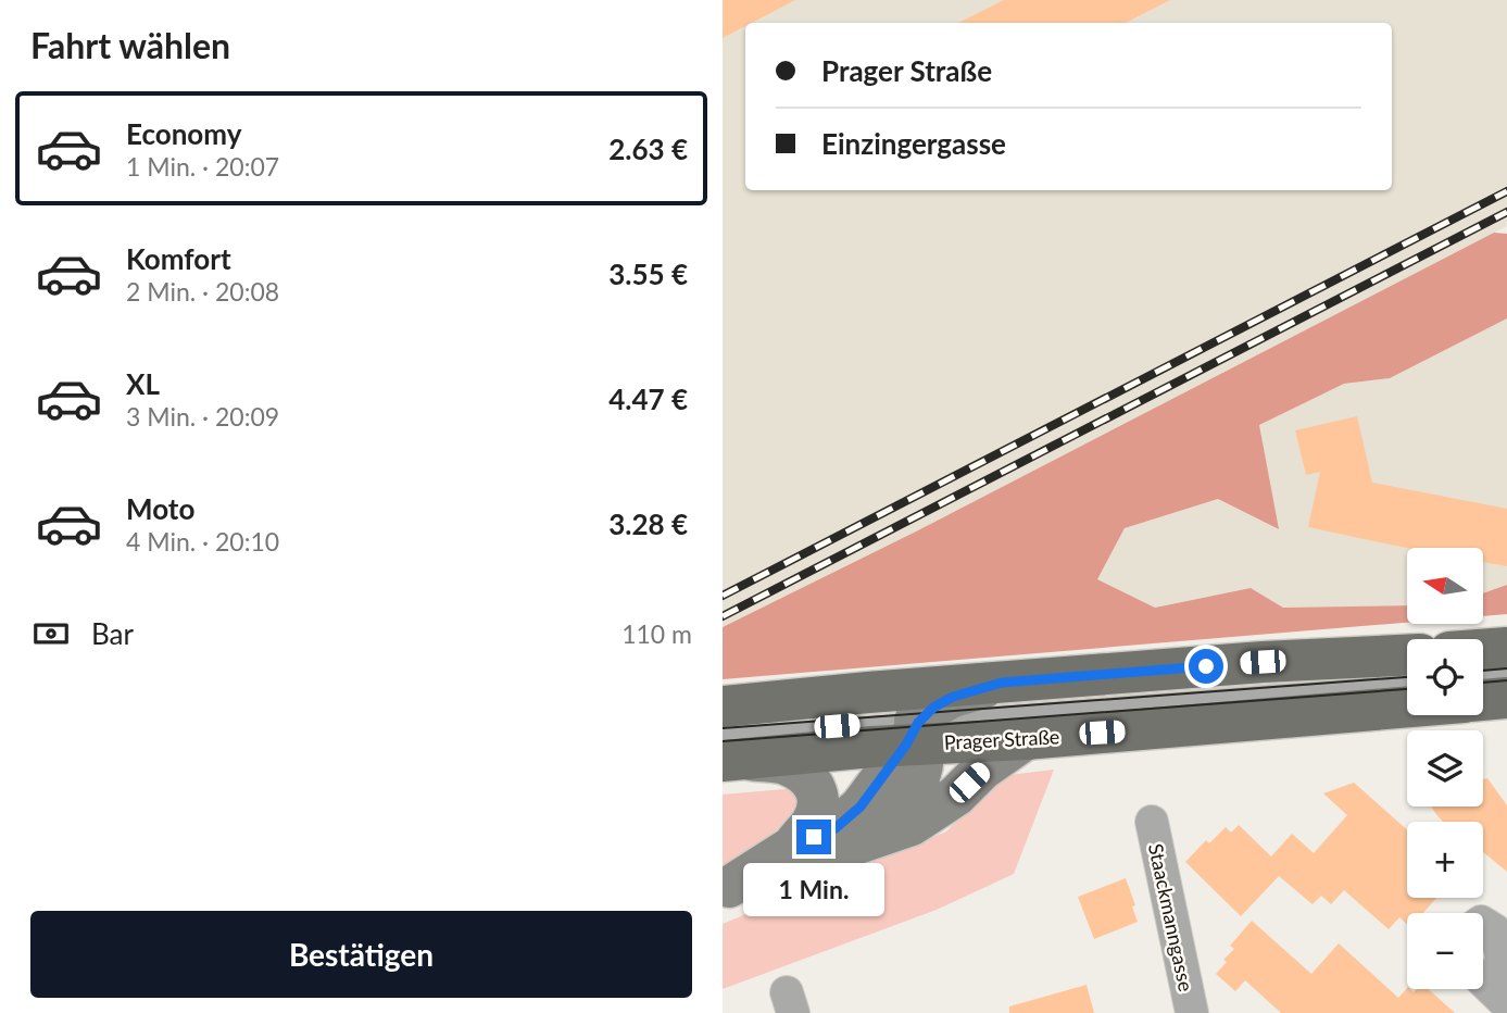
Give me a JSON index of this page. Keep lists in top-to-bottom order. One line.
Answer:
{"streets":{"main road":["Prager Straße"],"street":["Staackmanngasse"]},"north":"left","page":{"heading":"Fahrt wählen","banner":["Prager Straße","Einzingergasse"],"list":[{"name":"Economy","note":"1 Min. · 20:07","value":"2.63 €"},{"name":"Komfort","note":"2 Min. · 20:08","value":"3.55 €"},{"name":"XL","note":"3 Min. · 20:09","value":"4.47 €"},{"name":"Moto","note":"4 Min. · 20:10","value":"3.28 €"}],"map_buttons":["+","−"],"pay":["Bar","110 m"],"bubble":"1 Min.","buttons":"Bestätigen"}}
